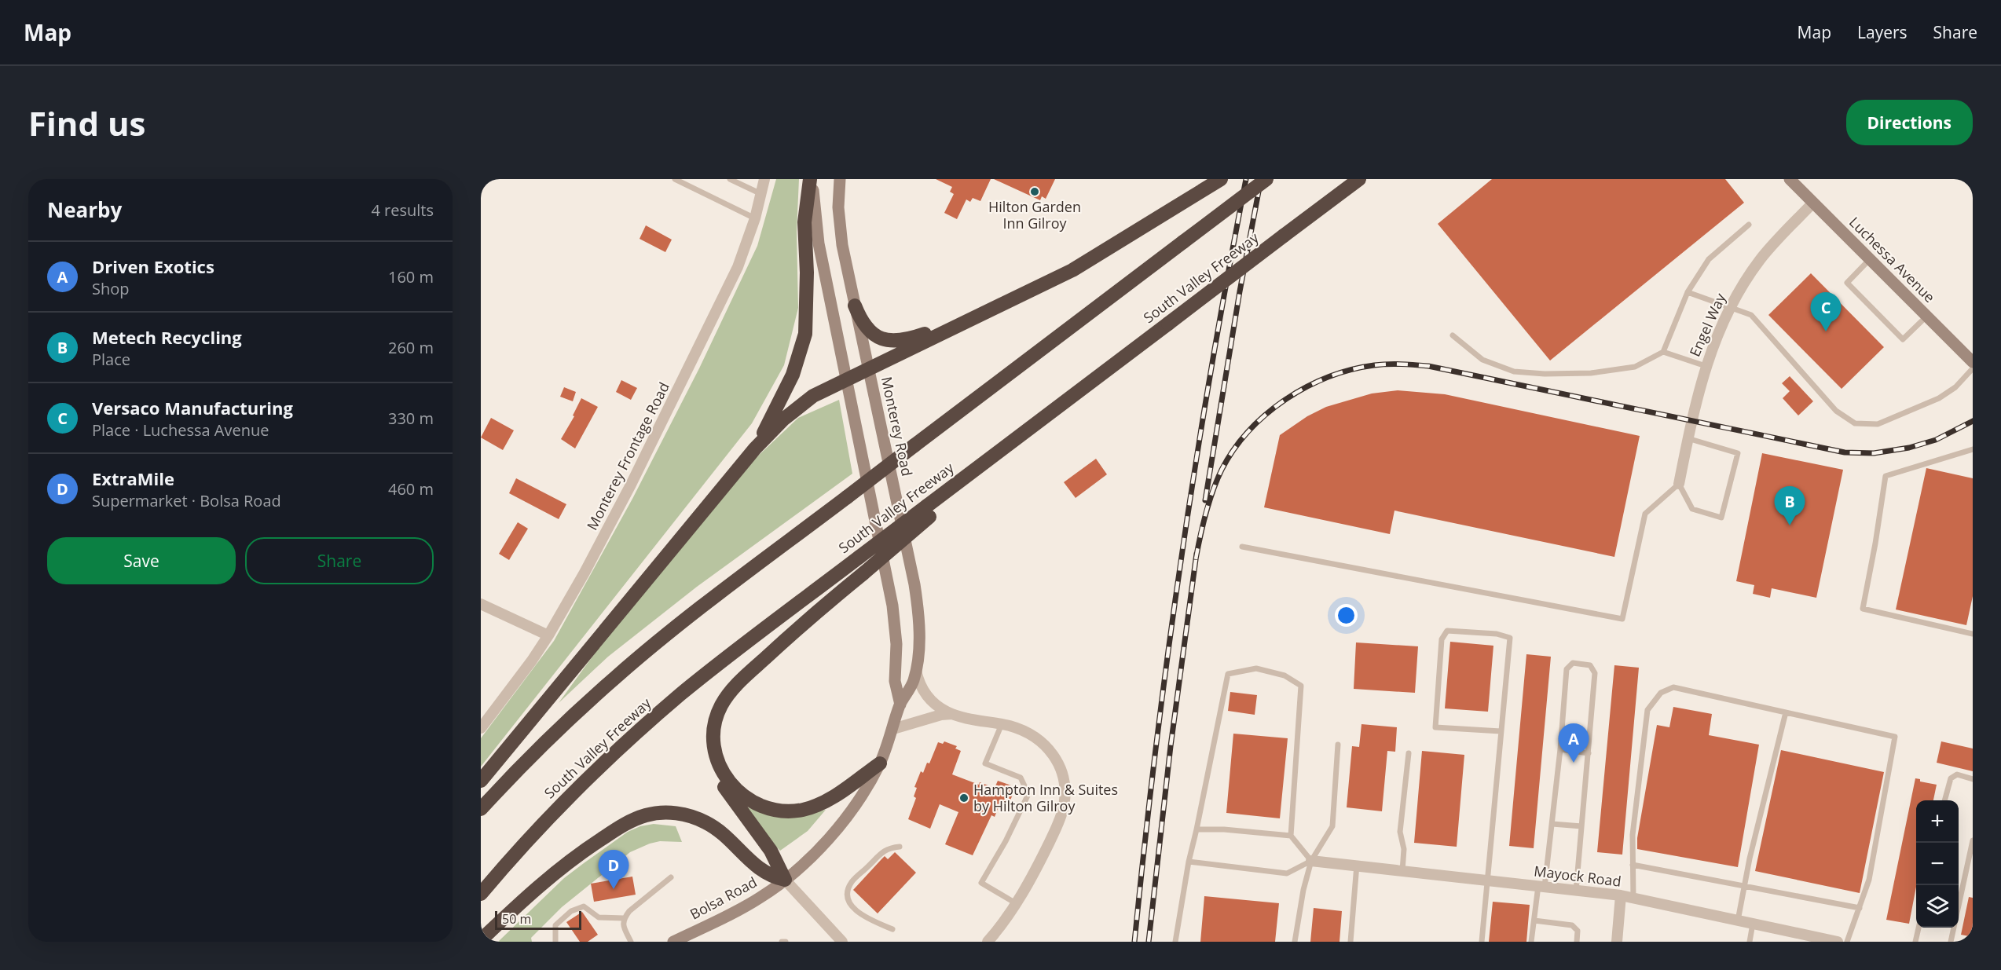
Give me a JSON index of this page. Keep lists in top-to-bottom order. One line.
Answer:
{"streets":{"highway":["South Valley Freeway"],"main road":["Luchessa Avenue","Monterey Road","Bolsa Road"],"street":["Engel Way","Monterey Frontage Road","Mayock Road"]},"crossings":[["Luchessa Avenue","Engel Way"],["Monterey Road","Bolsa Road"]],"places":["Hilton Garden Inn Gilroy","Hampton Inn & Suites by Hilton Gilroy"],"scale_bar":"50 m","page":{"header":"Map","nav":["Map","Layers","Share"],"buttons":["Directions",["Save","Share"]],"title":"Find us","heading":["Nearby","4 results"],"list":[{"mark":"A","name":"Driven Exotics","note":"Shop","value":"160 m"},{"mark":"B","name":"Metech Recycling","note":"Place","value":"260 m"},{"mark":"C","name":"Versaco Manufacturing","note":"Place · Luchessa Avenue","value":"330 m"},{"mark":"D","name":"ExtraMile","note":"Supermarket · Bolsa Road","value":"460 m"}],"pins":["C","B","A","D"],"map_buttons":["+","−"],"scale":"50 m"}}
